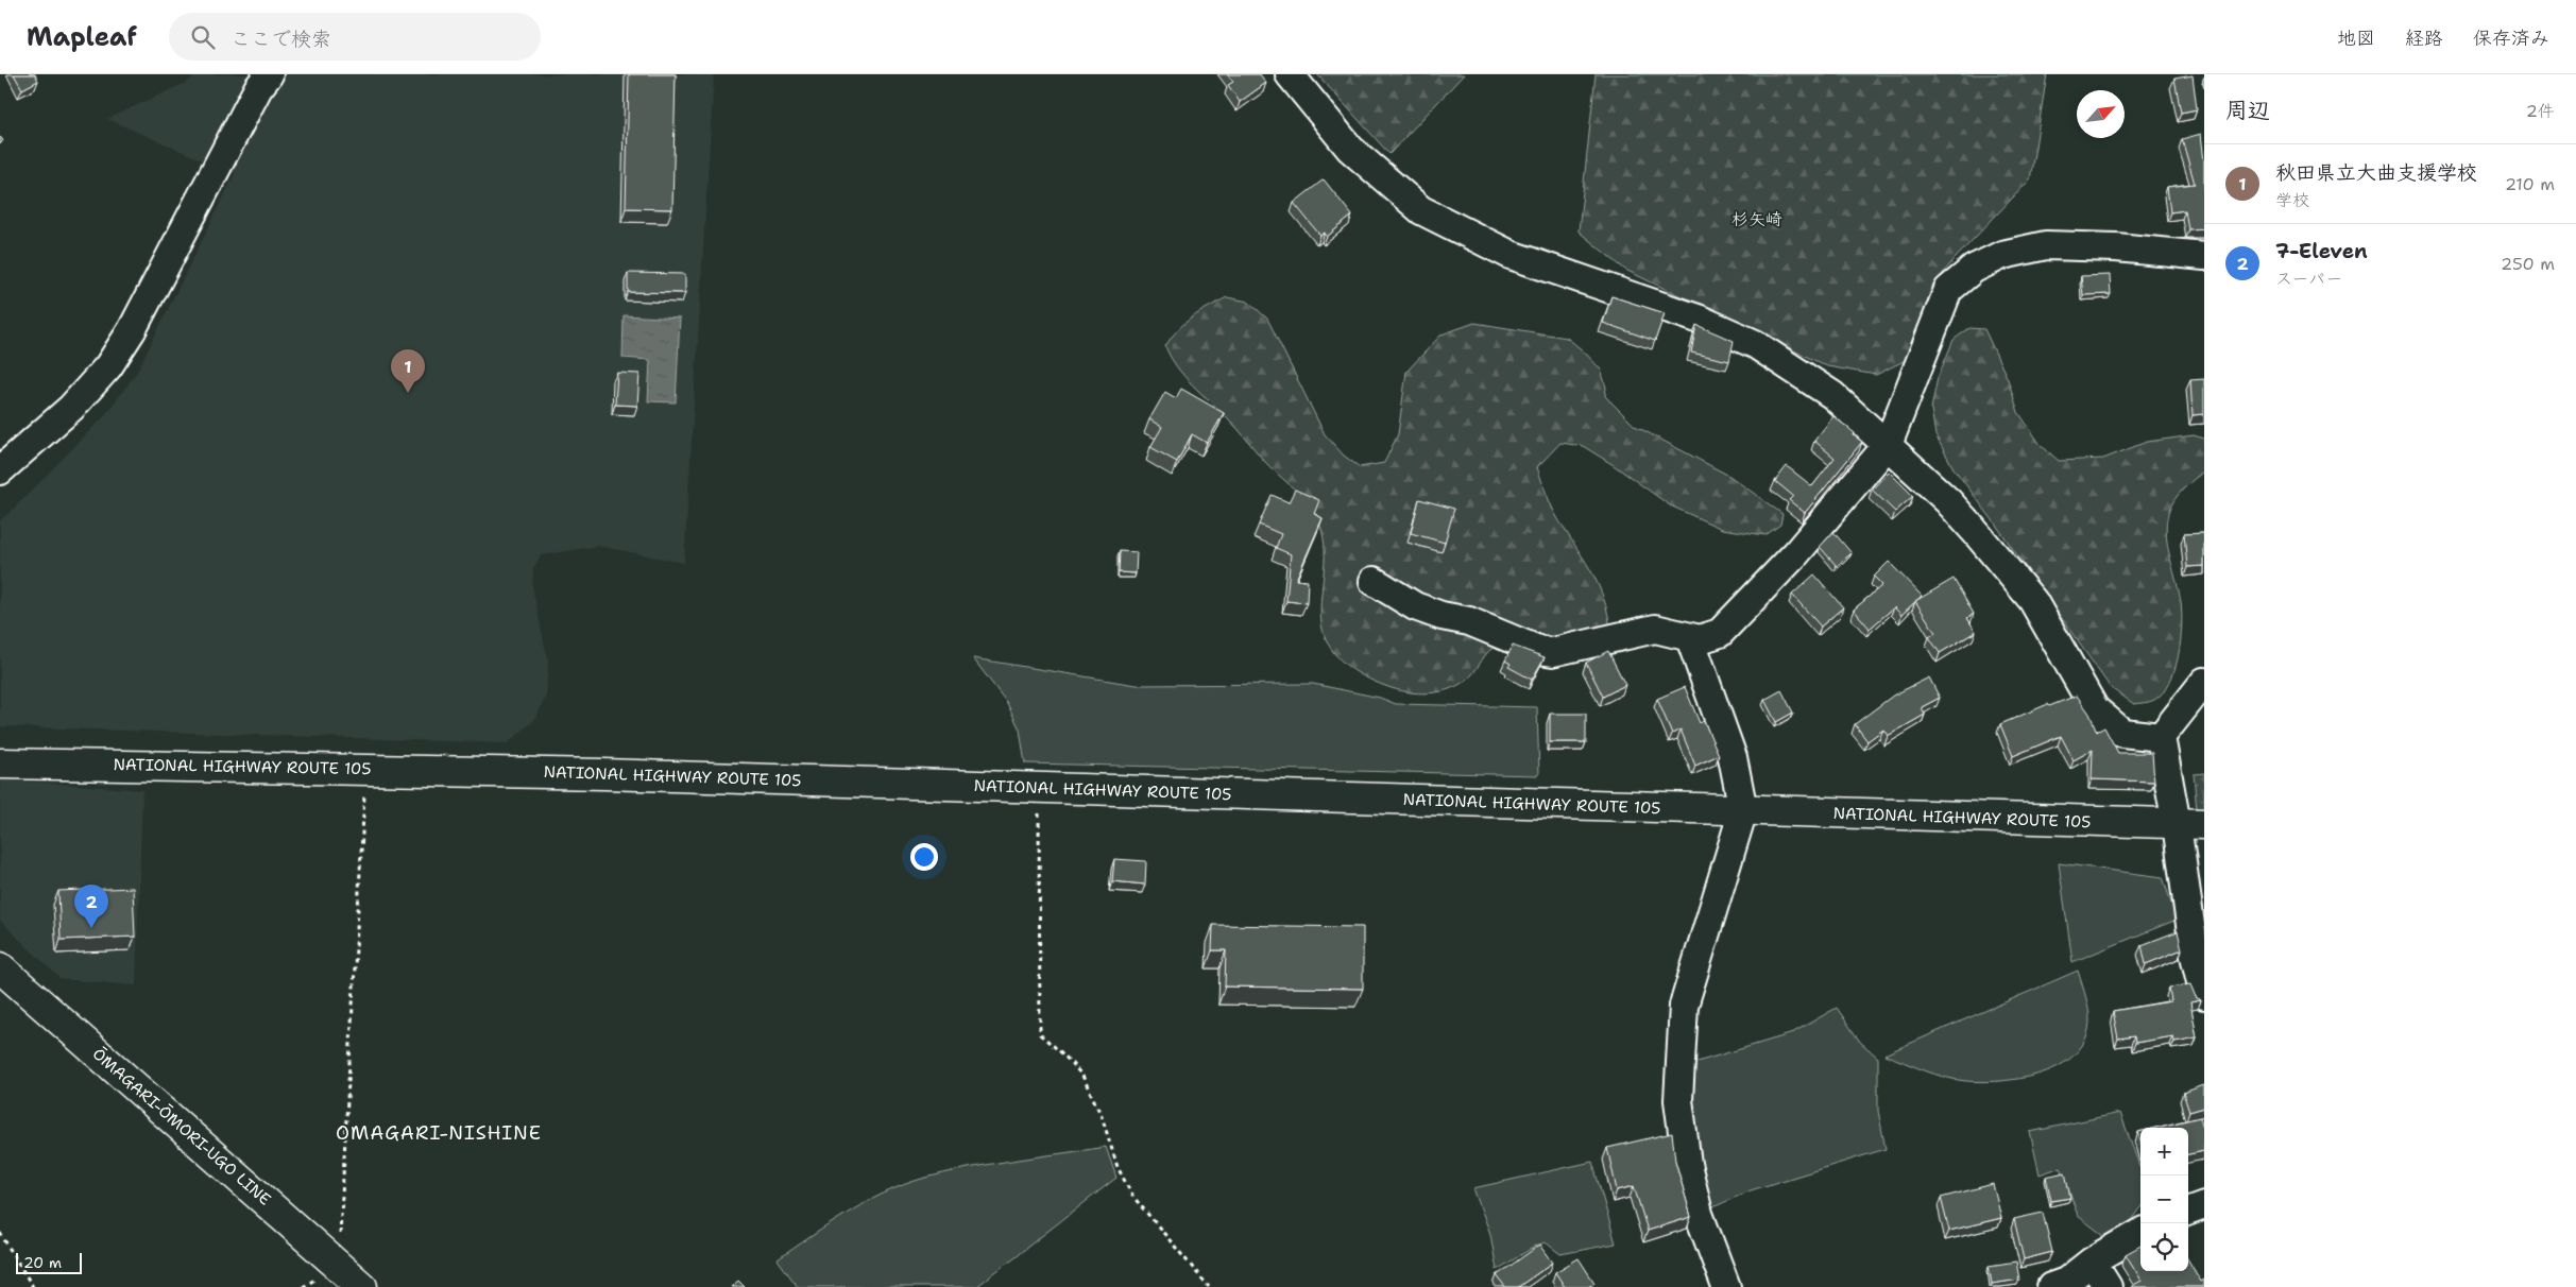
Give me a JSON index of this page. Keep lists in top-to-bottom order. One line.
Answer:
{"streets":{"main road":["NATIONAL HIGHWAY ROUTE 105","ŌMAGARI-ŌMORI-UGO LINE"]},"districts":["杉矢崎","OMAGARI-NISHINE"],"scale_bar":"20 m","north":"top right","page":{"header":"Mapleaf","search":"ここで検索","nav":["地図","経路","保存済み"],"heading":["周辺","2件"],"list":[{"mark":"1","name":"秋田県立大曲支援学校","note":"学校","value":"210 m"},{"mark":"2","name":"7-Eleven","note":"スーパー","value":"250 m"}],"pins":["1","2"],"map_buttons":["+","−"],"scale":"20 m"}}
